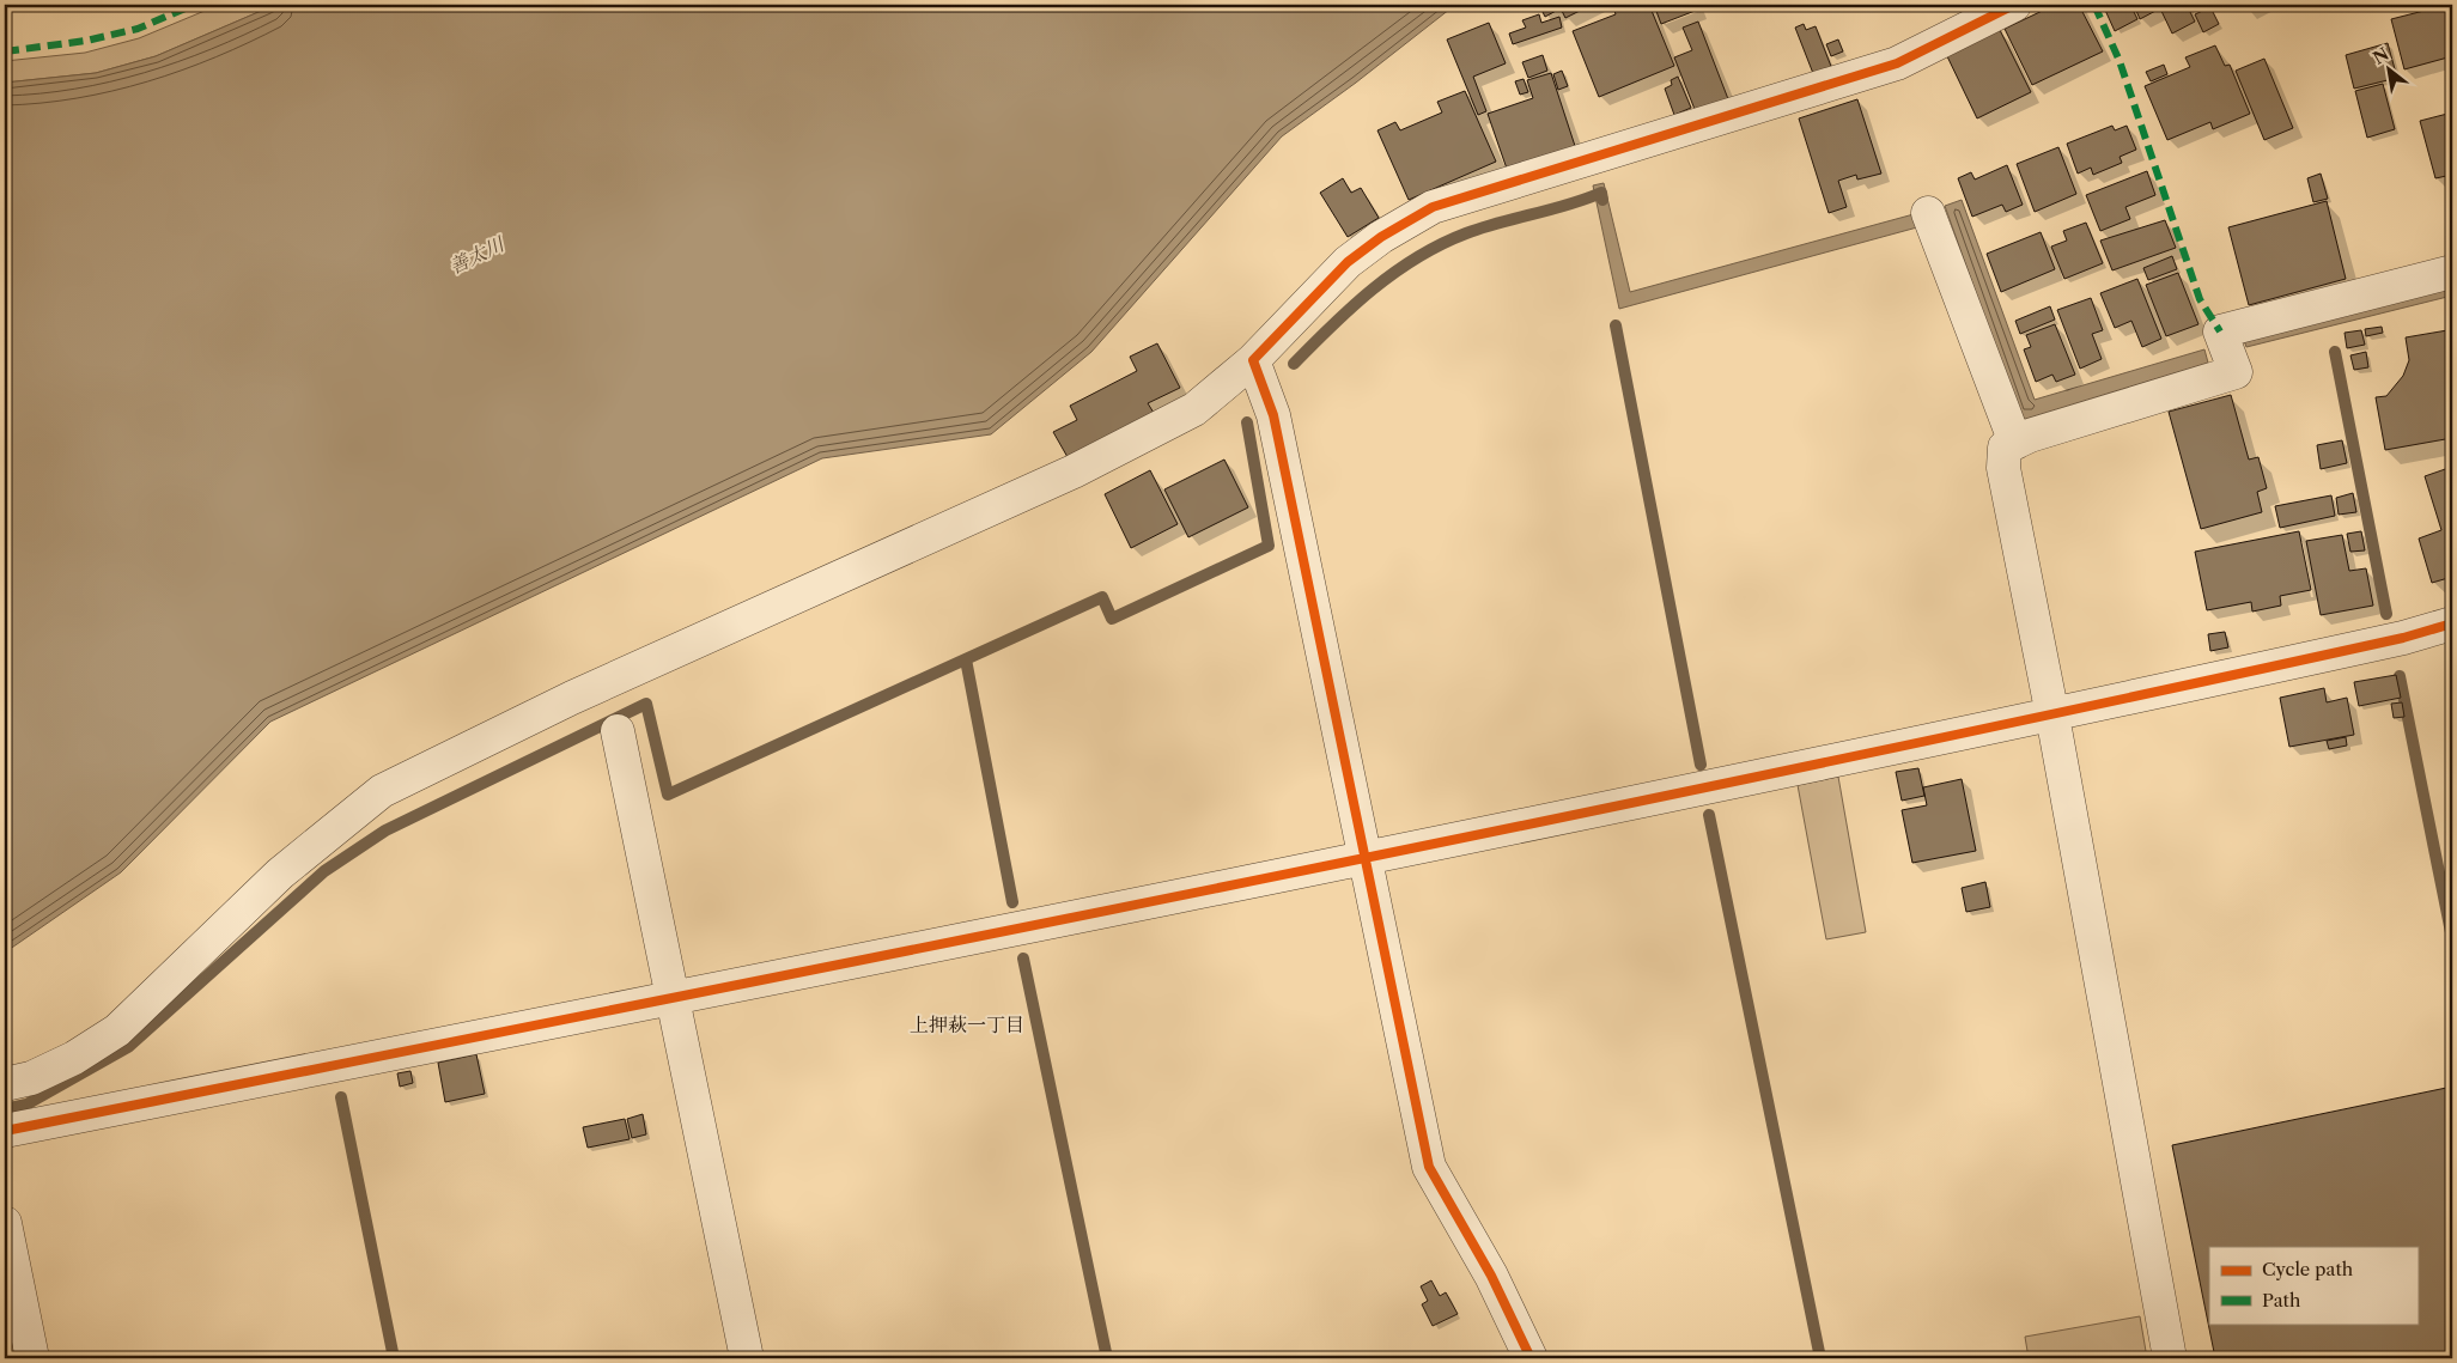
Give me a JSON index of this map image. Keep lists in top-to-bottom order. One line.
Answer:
{"districts":["上押萩一丁目"],"water":["善太川"],"legend":["Cycle path","Path"],"north":"top left"}
